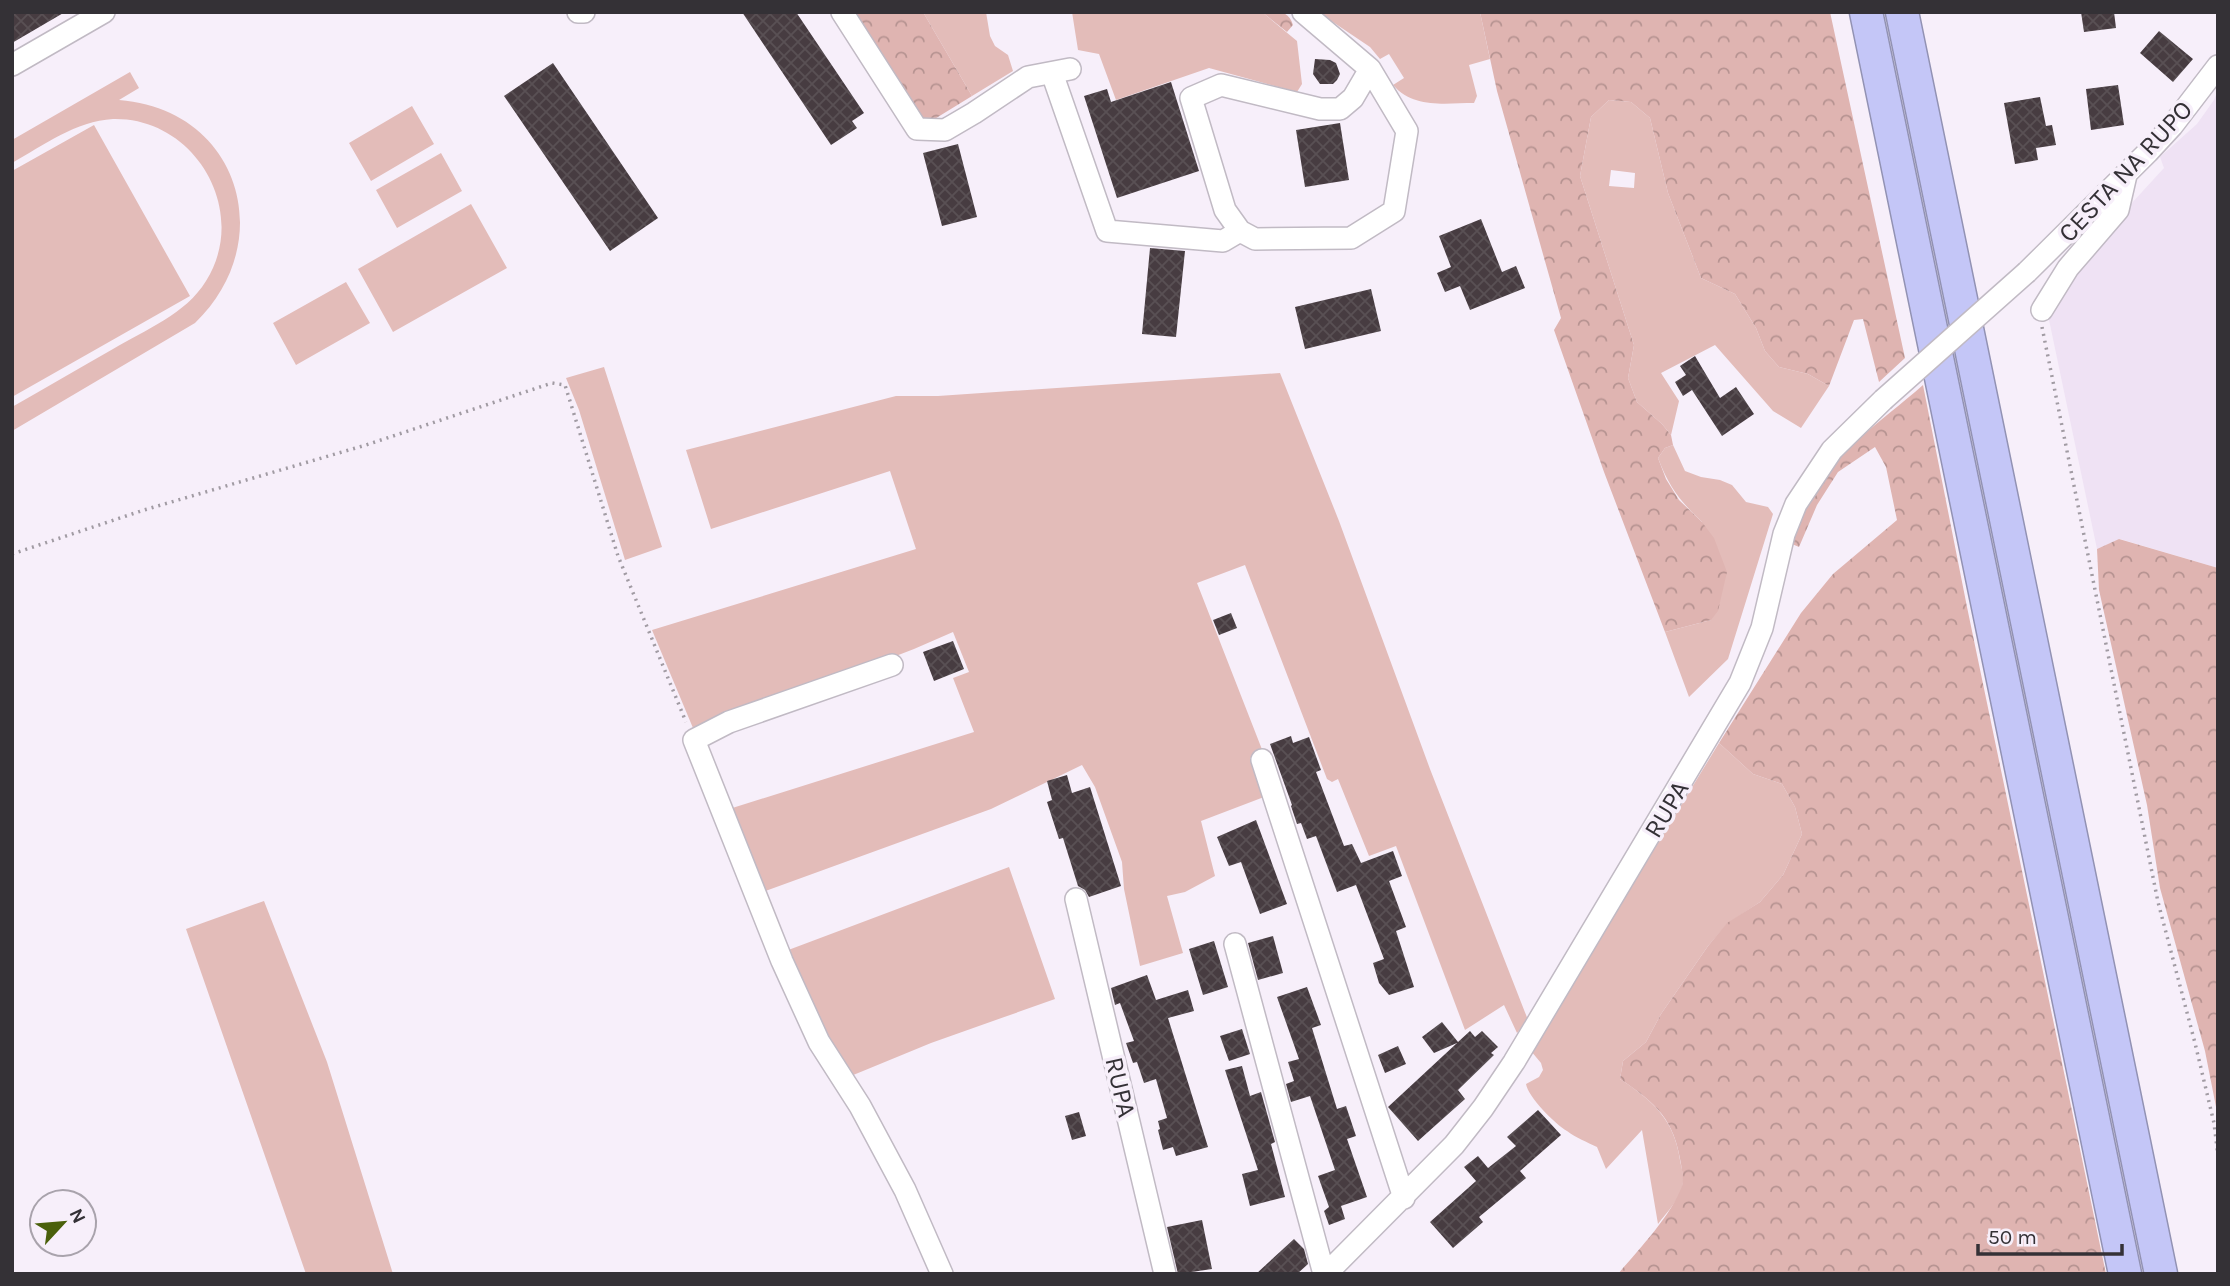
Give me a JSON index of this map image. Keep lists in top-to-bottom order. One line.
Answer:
{"streets":{"street":["CESTA NA RUPO","RUPA"]},"crossings":[["CESTA NA RUPO","RUPA"]],"scale_bar":"50 m","north":"top right"}
